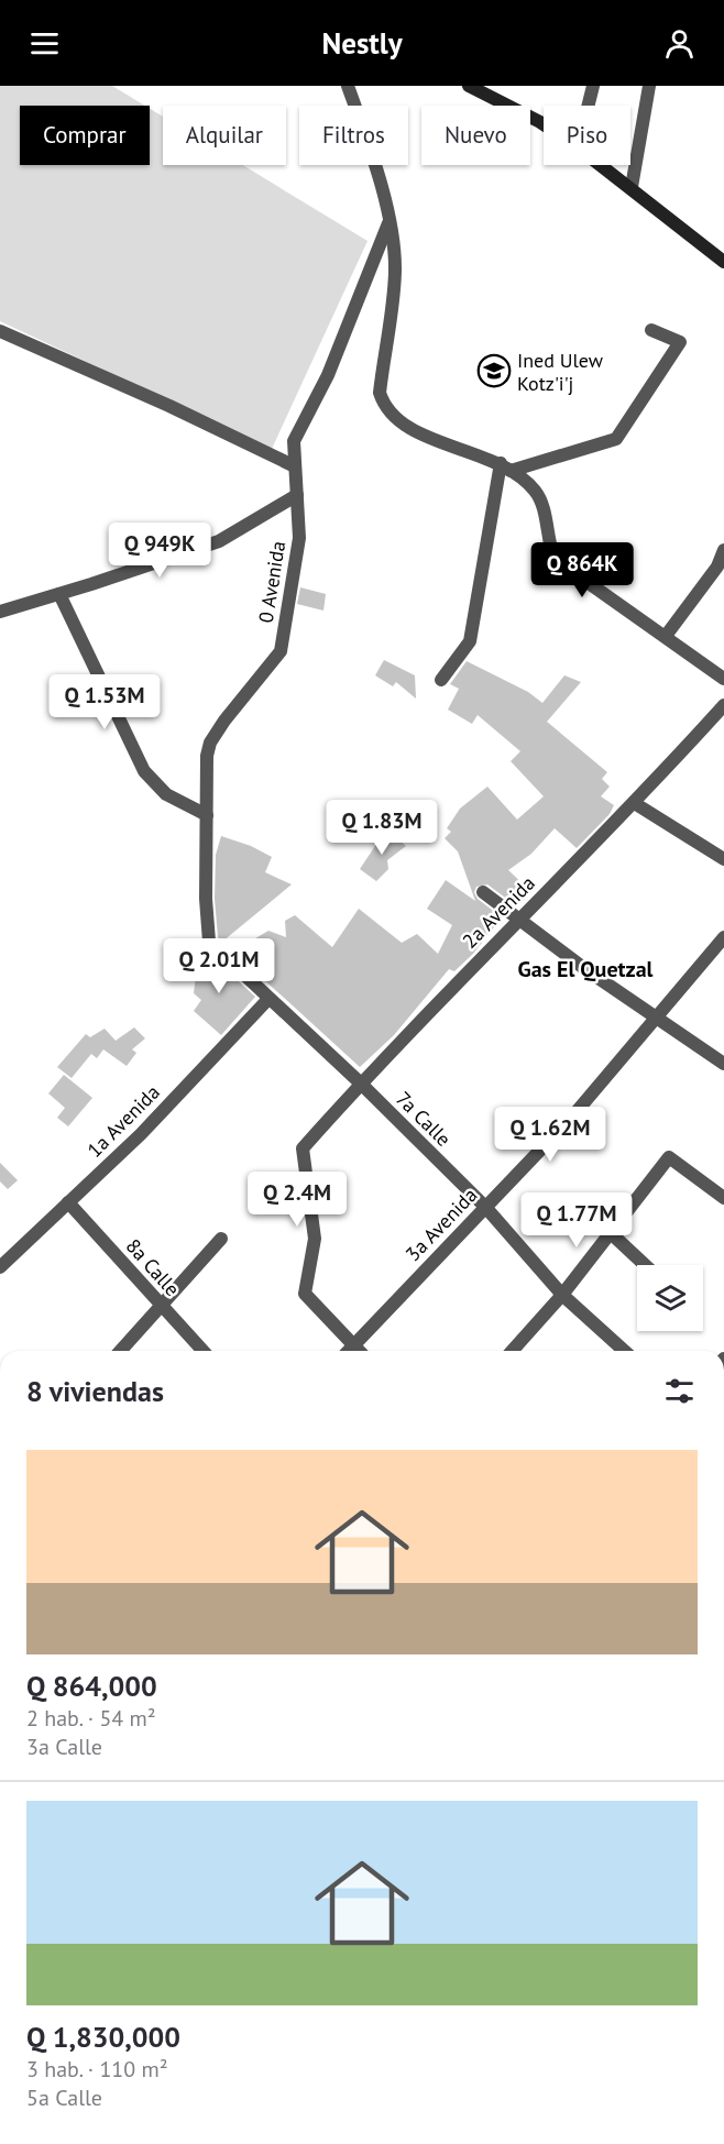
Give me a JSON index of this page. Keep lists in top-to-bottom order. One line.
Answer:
{"streets":{"street":["0 Avenida","2a Avenida","7a Calle","1a Avenida","3a Avenida","8a Calle"]},"crossings":[["0 Avenida","7a Calle"],["2a Avenida","7a Calle"],["2a Avenida","3a Avenida"],["7a Calle","1a Avenida"],["7a Calle","3a Avenida"],["1a Avenida","8a Calle"]],"districts":["Gas El Quetzal"],"places":{"school or university":["Ined Ulew Kotz'i'j"]},"page":{"header":"Nestly","chip":["Comprar","Alquilar","Filtros","Nuevo","Piso"],"price":["Q 949K","Q 864K","Q 1.53M","Q 1.83M","Q 2.01M","Q 1.62M","Q 2.4M","Q 1.77M"],"heading":"8 viviendas","list":[{"name":"Q 864,000","note":"2 hab. · 54 m² · 3a Calle"},{"name":"Q 1,830,000","note":"3 hab. · 110 m² · 5a Calle"}]}}
